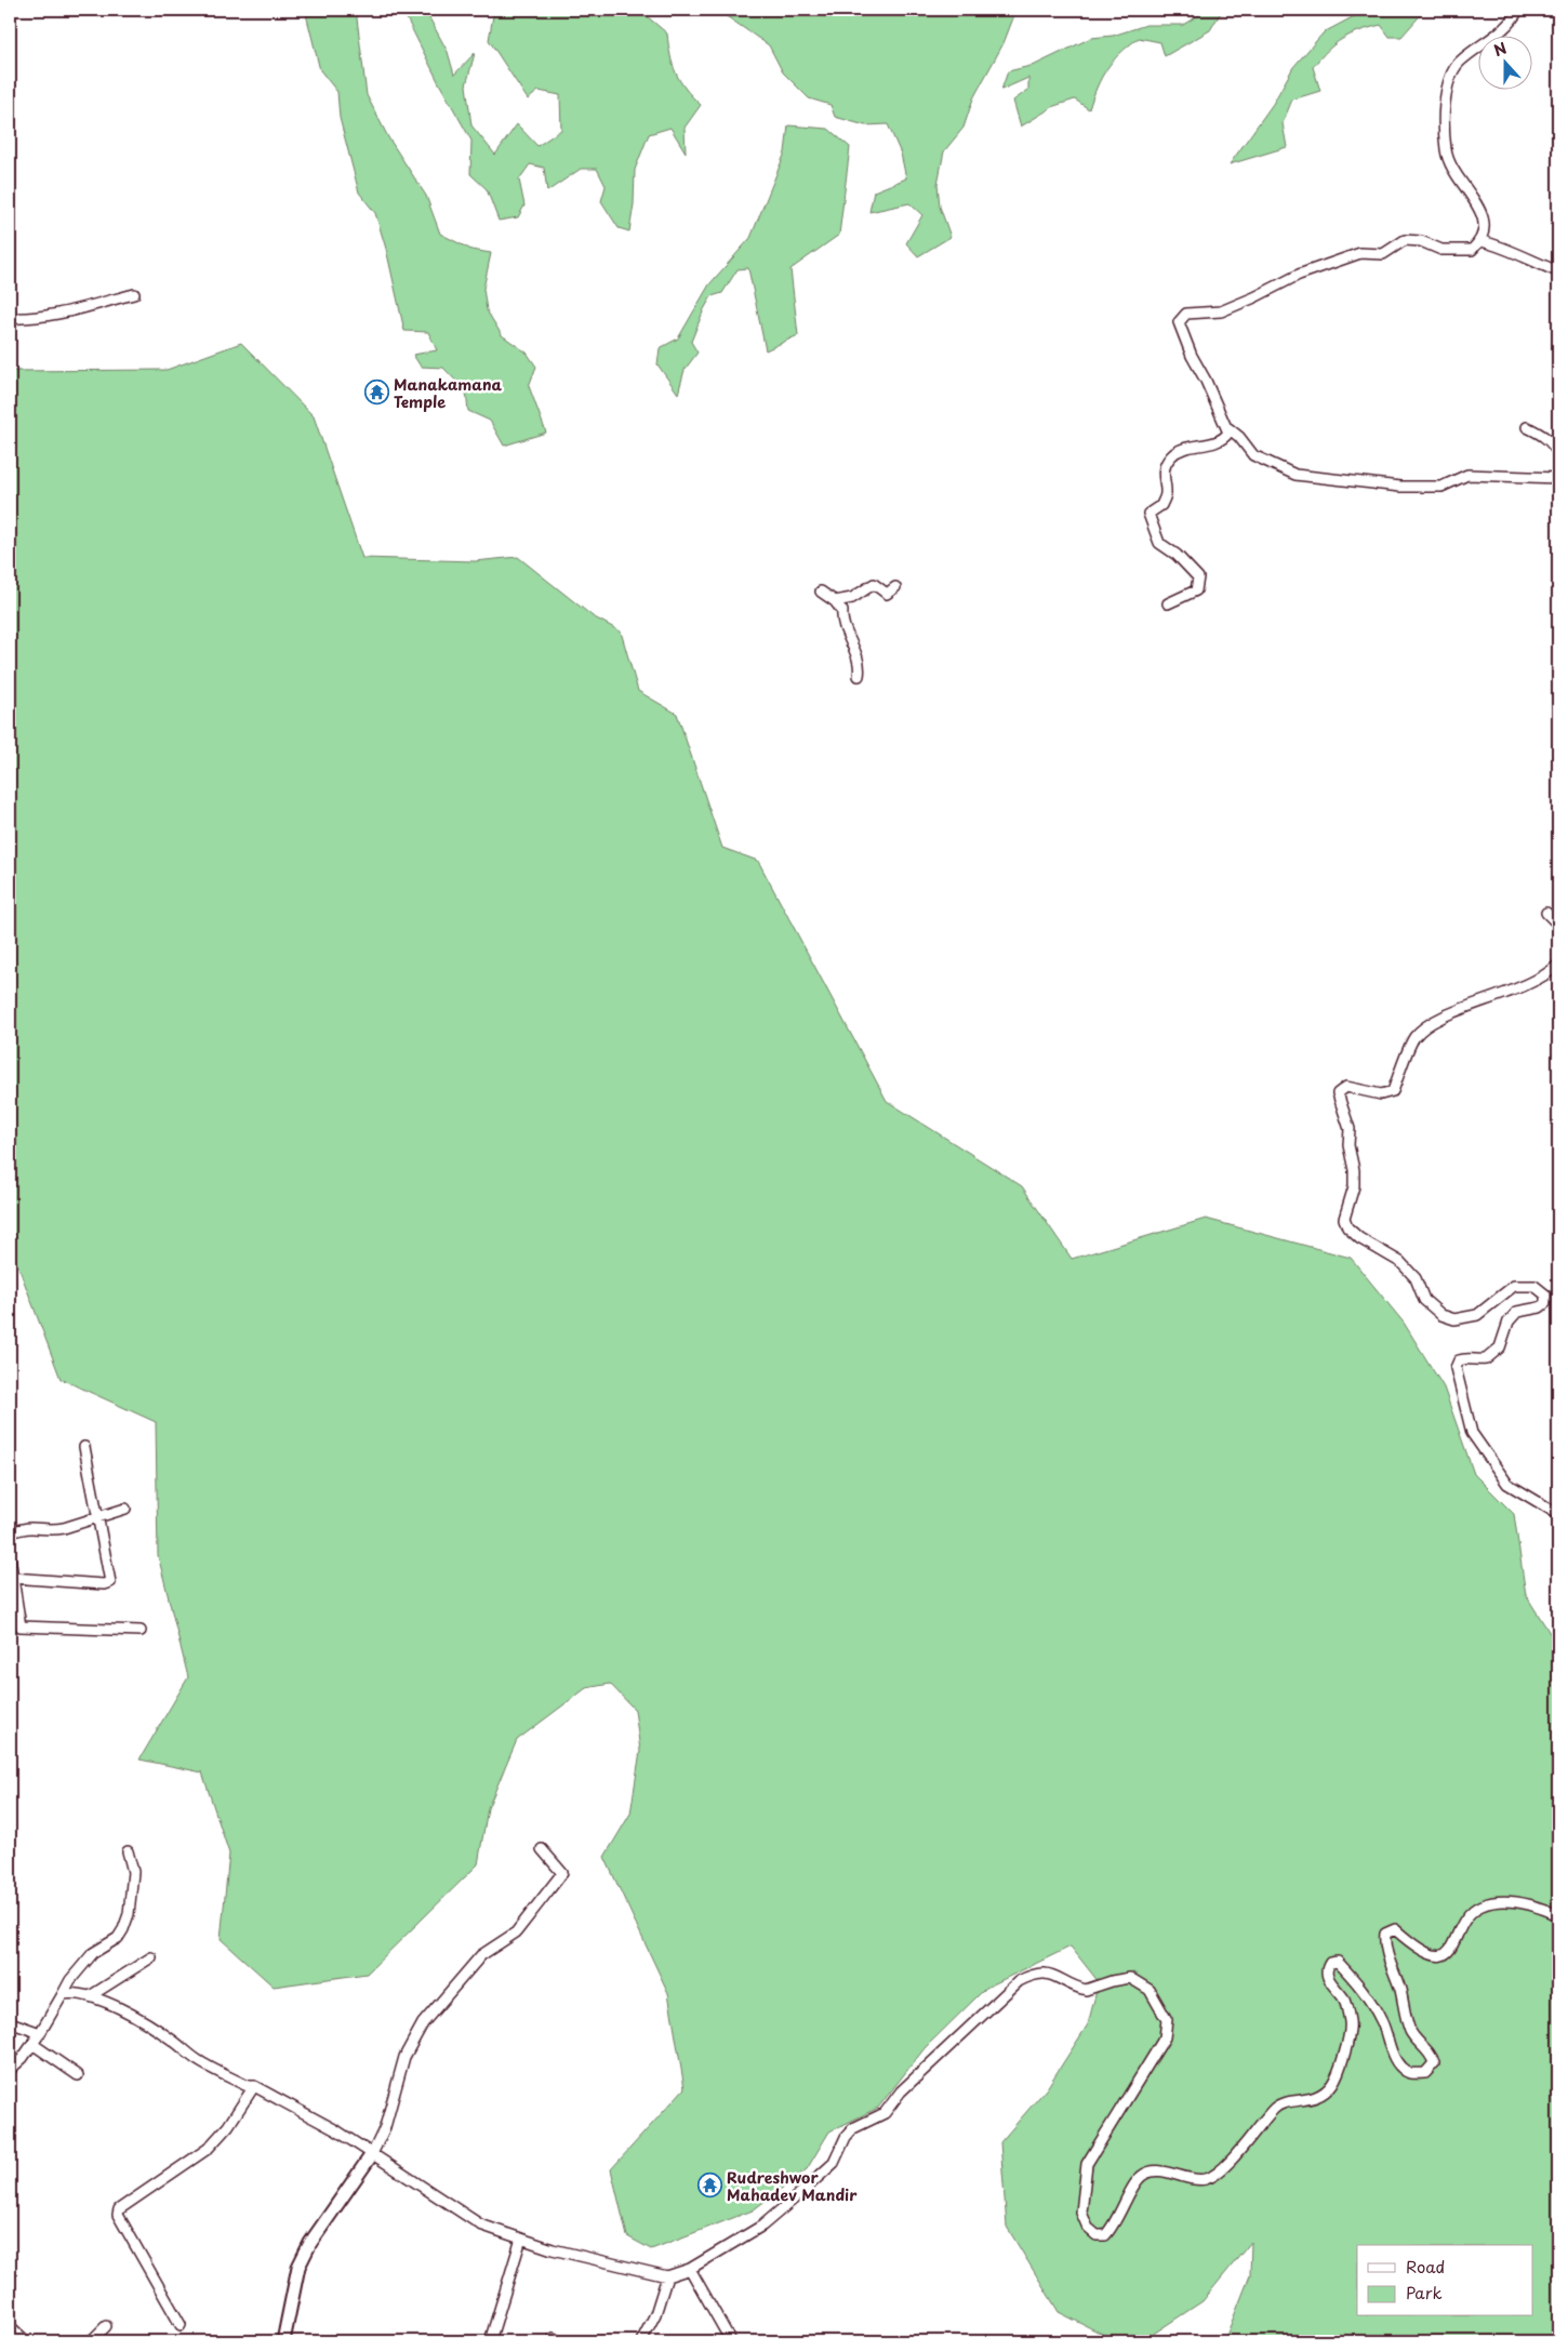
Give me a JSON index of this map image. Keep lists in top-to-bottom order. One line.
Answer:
{"places":{"temple":["Manakamana Temple","Rudreshwor Mahadev Mandir"]},"legend":["Road","Park"],"north":"top"}
